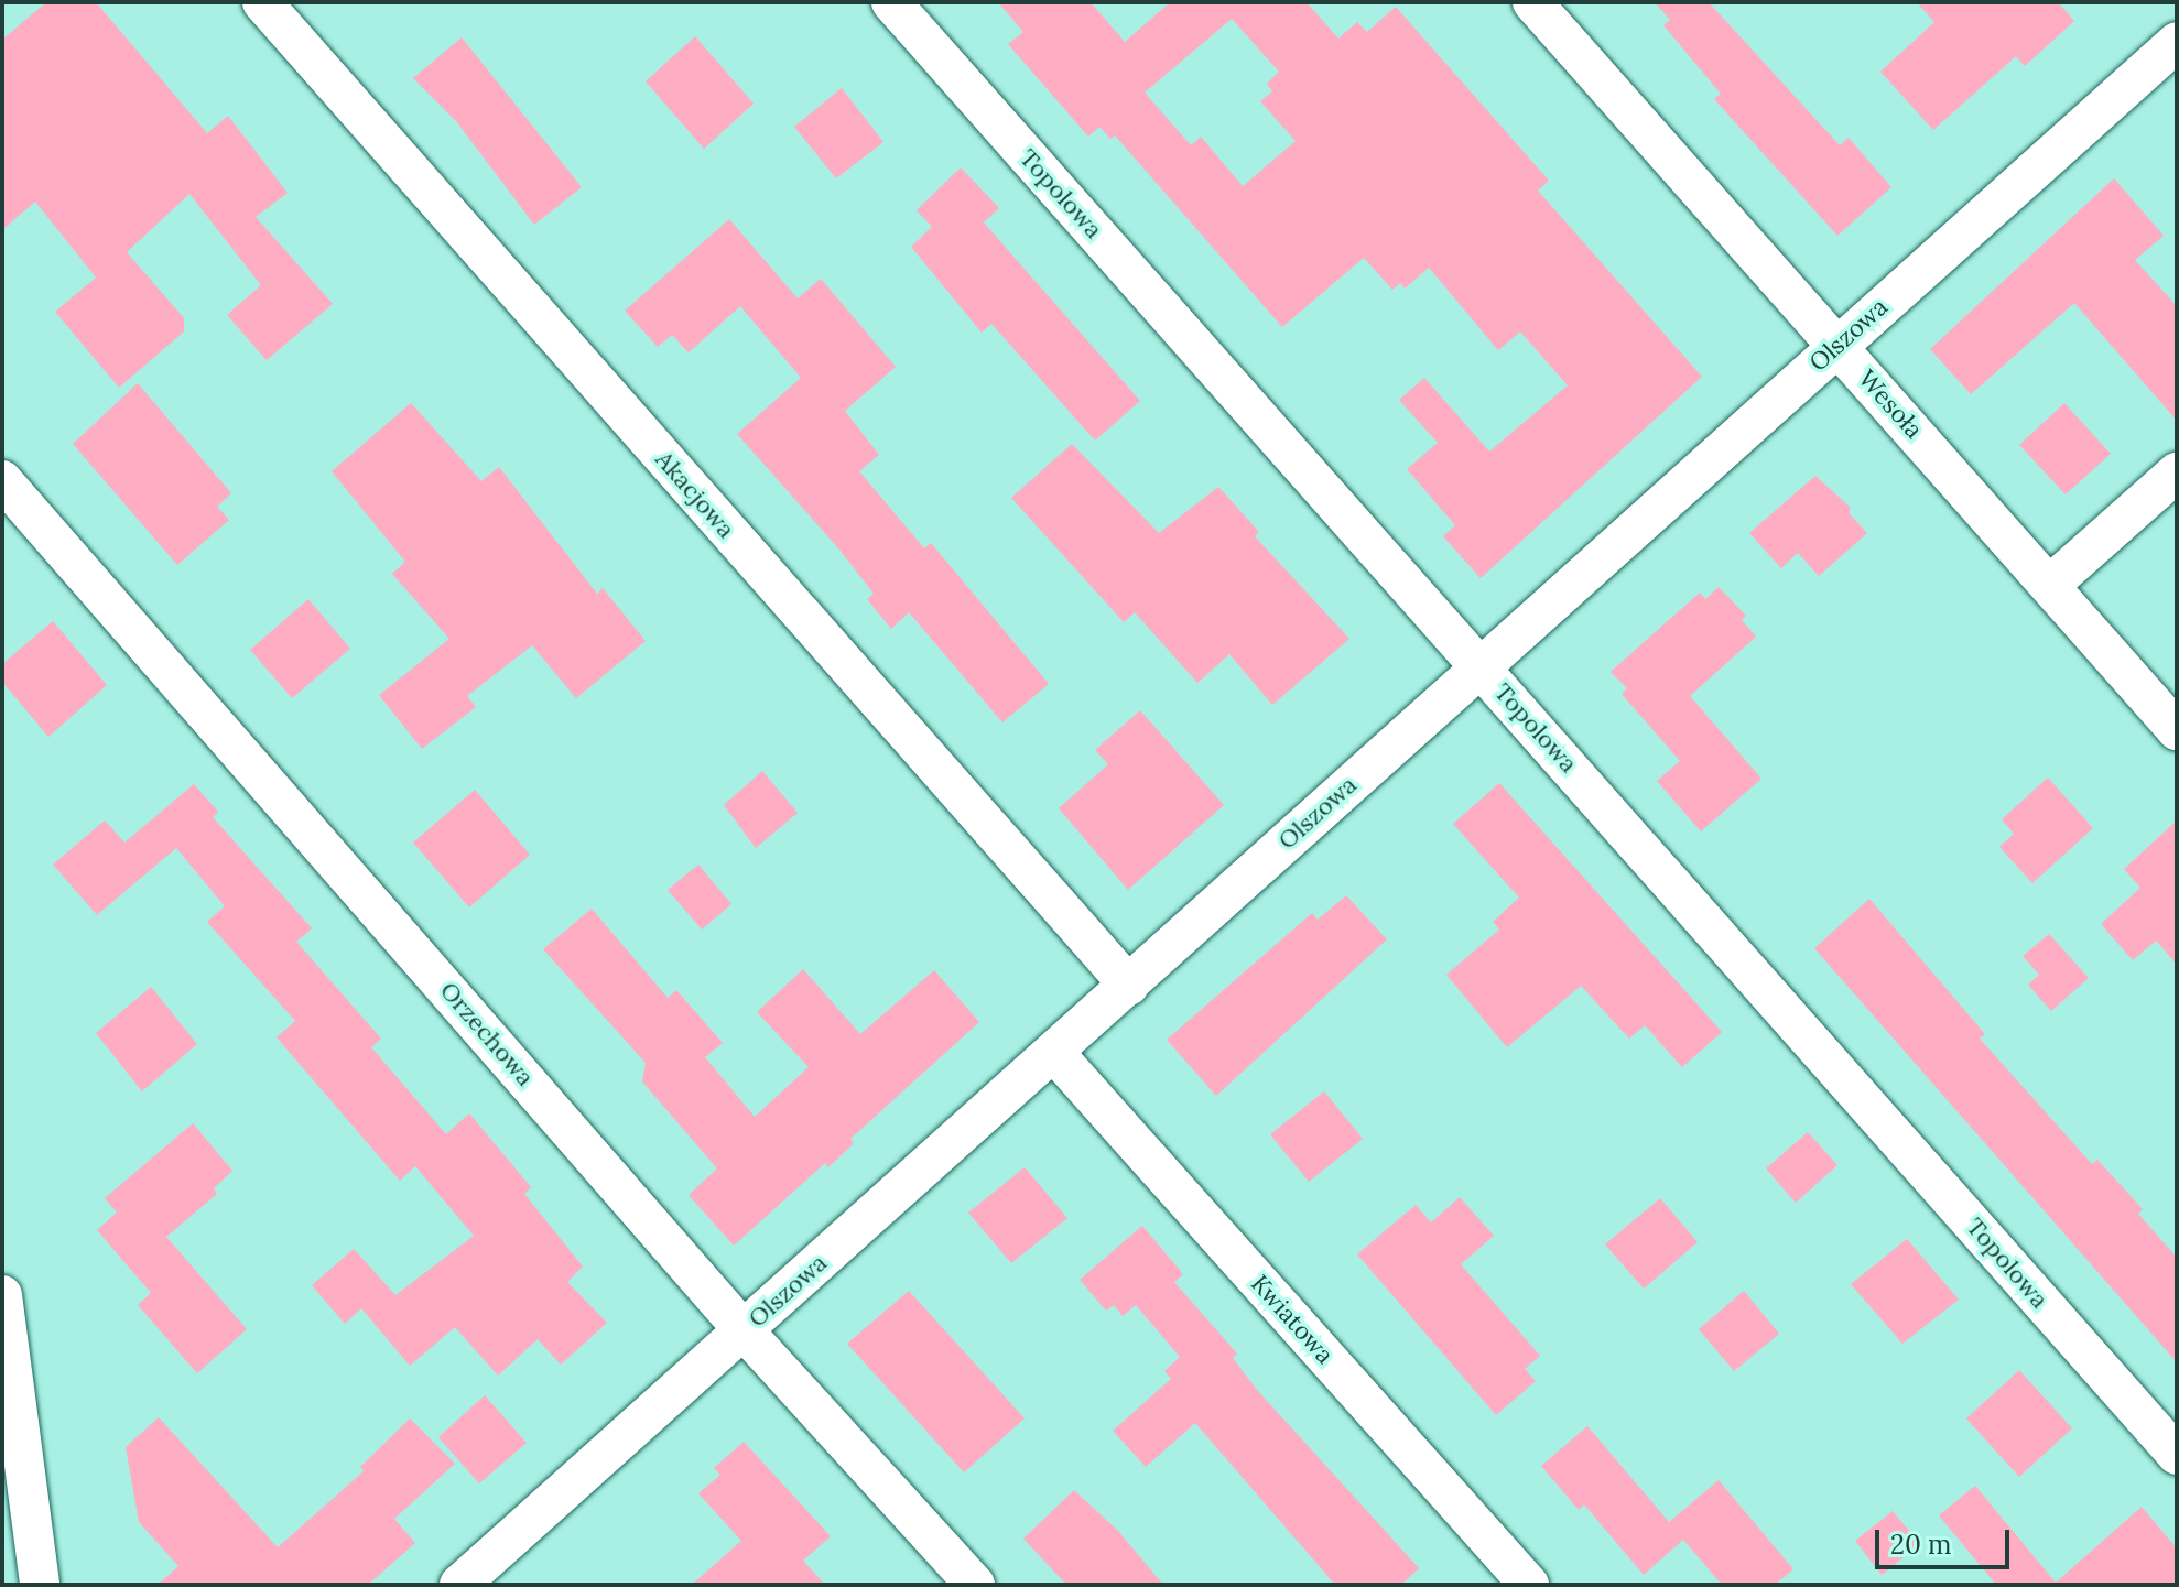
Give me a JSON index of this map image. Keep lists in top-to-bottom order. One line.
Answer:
{"streets":{"street":["Topolowa","Olszowa","Wesoła","Akacjowa","Orzechowa","Kwiatowa"]},"crossings":[["Topolowa","Olszowa"],["Olszowa","Wesoła"],["Olszowa","Akacjowa"],["Olszowa","Orzechowa"],["Olszowa","Kwiatowa"]],"scale_bar":"20 m"}
